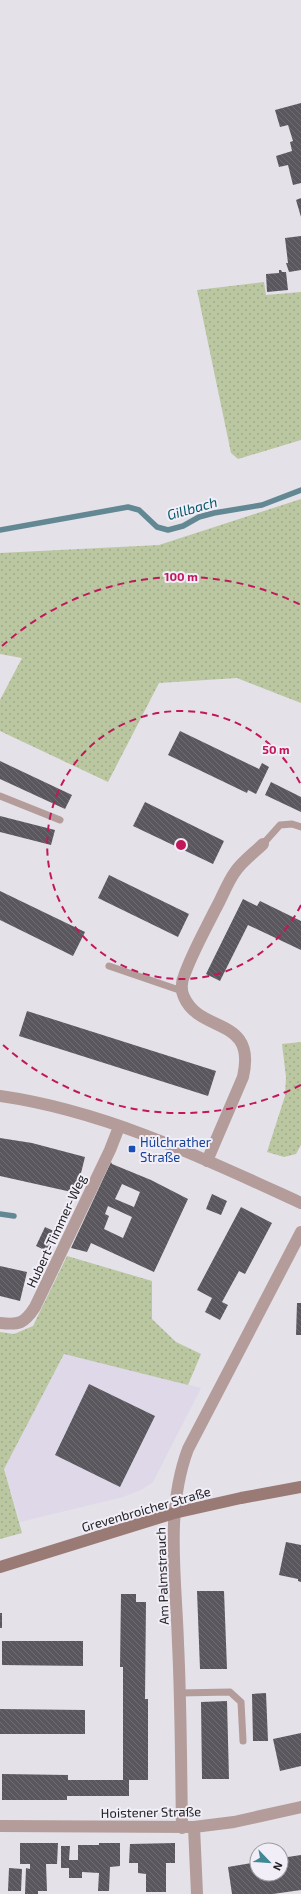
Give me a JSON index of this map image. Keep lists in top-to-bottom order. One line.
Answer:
{"streets":{"main road":["Grevenbroicher Straße"],"street":["Hubert-Timmer-Weg","Am Palmstrauch","Hoistener Straße"]},"crossings":[["Grevenbroicher Straße","Am Palmstrauch"],["Am Palmstrauch","Hoistener Straße"]],"water":["Gillbach"],"places":{"transit":["Hülchrather Straße"]},"north":"bottom right","rings":["100 m","50 m"]}
